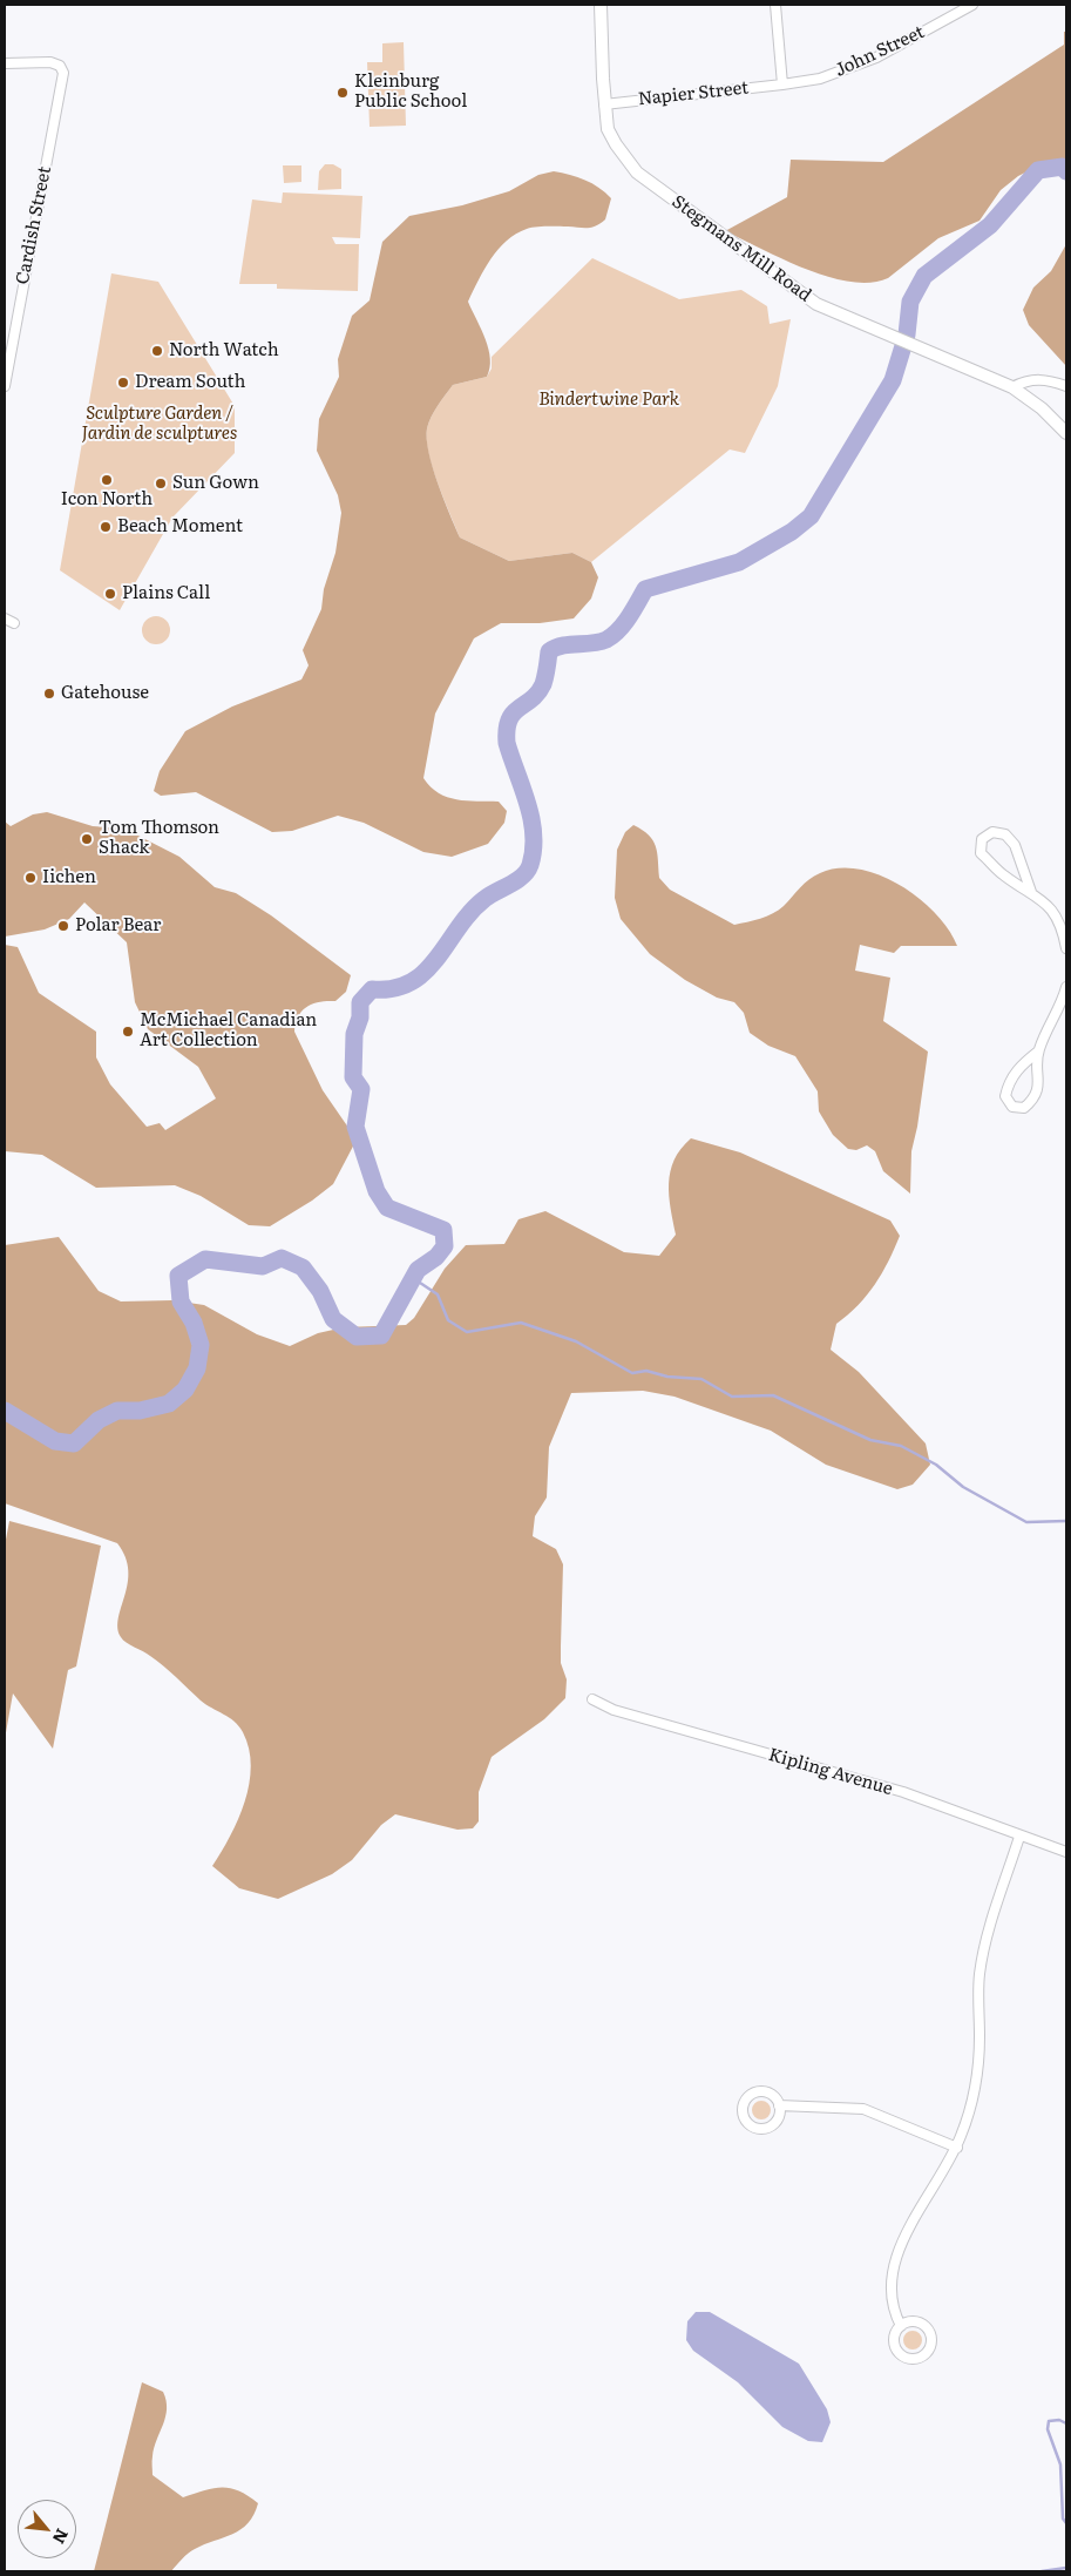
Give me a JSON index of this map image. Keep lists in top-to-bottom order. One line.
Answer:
{"streets":{"street":["John Street","Napier Street","Cardish Street","Stegmans Mill Road","Kipling Avenue"]},"crossings":[["John Street","Napier Street"],["Napier Street","Stegmans Mill Road"]],"parks":["Bindertwine Park","Sculpture Garden / Jardin de sculptures"],"places":["Kleinburg Public School","North Watch","Dream South","Icon North","Sun Gown","Beach Moment","Plains Call","Gatehouse","Tom Thomson Shack","Iichen","Polar Bear","McMichael Canadian Art Collection"],"north":"bottom right"}
